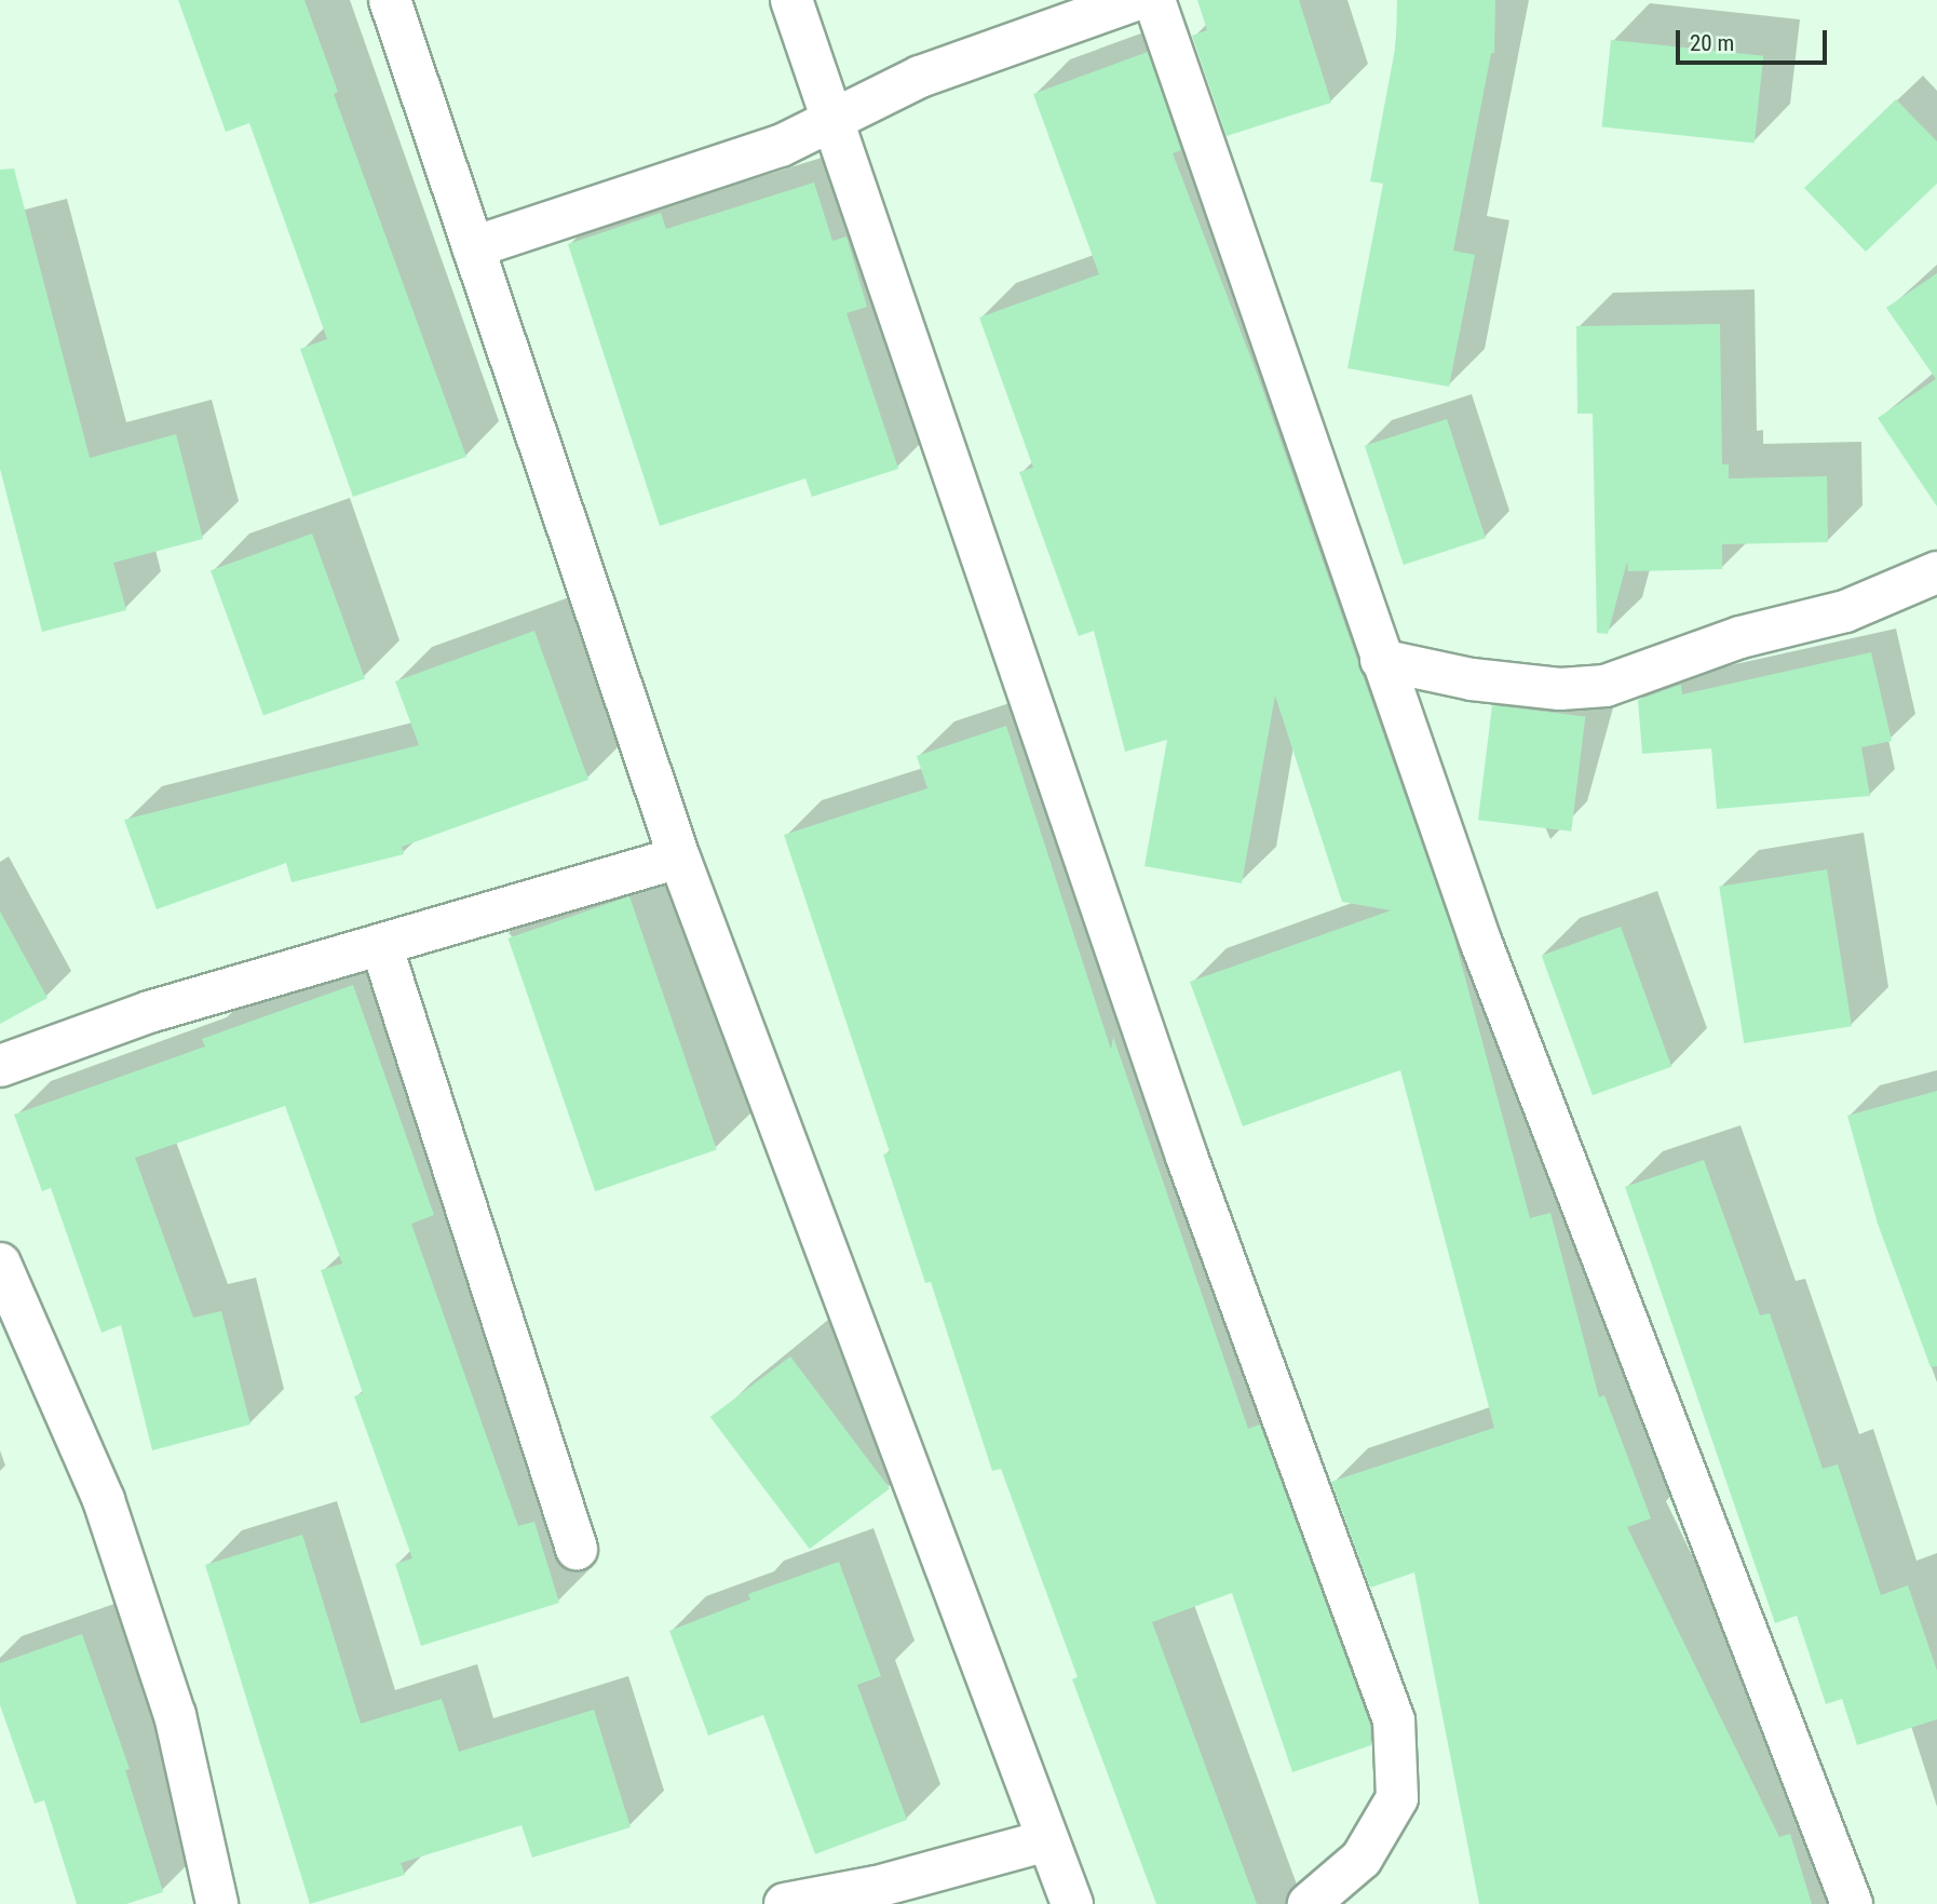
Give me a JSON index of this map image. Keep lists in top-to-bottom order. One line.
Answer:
{"scale_bar":"20 m"}
